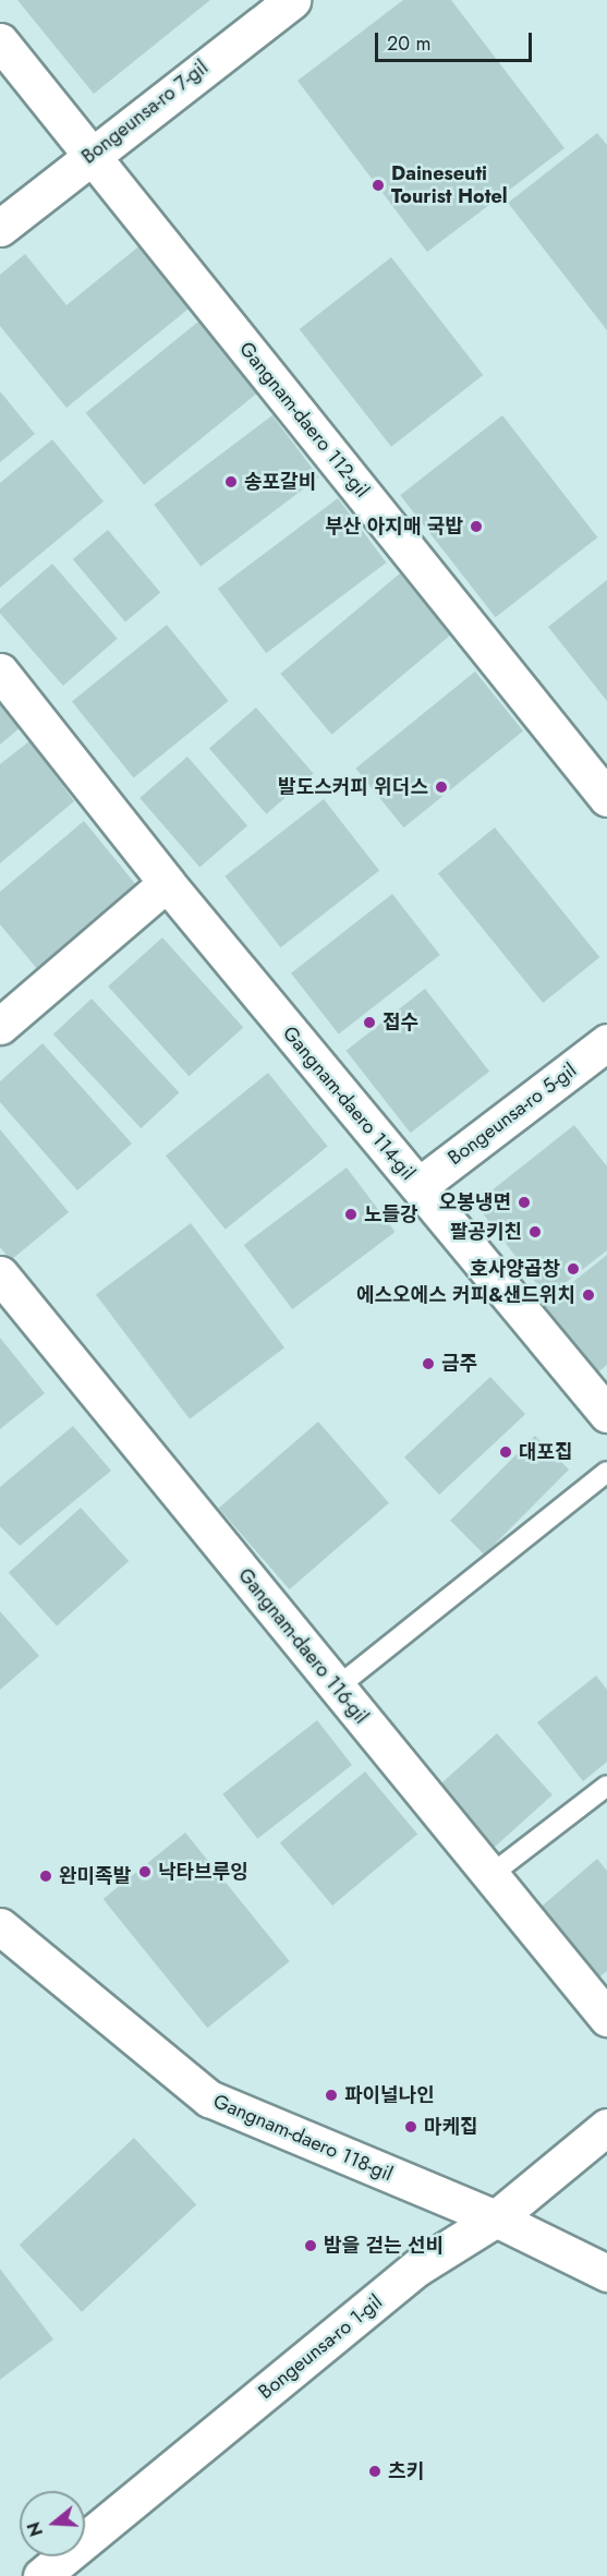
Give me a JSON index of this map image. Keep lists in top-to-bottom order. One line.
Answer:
{"streets":{"street":["Bongeunsa-ro 7-gil","Gangnam-daero 112-gil","Gangnam-daero 114-gil","Bongeunsa-ro 5-gil","Gangnam-daero 116-gil","Gangnam-daero 118-gil","Bongeunsa-ro 1-gil"]},"crossings":[["Bongeunsa-ro 7-gil","Gangnam-daero 112-gil"],["Gangnam-daero 114-gil","Bongeunsa-ro 5-gil"],["Gangnam-daero 118-gil","Bongeunsa-ro 1-gil"]],"places":["Daineseuti Tourist Hotel","송포갈비","부산 아지매 국밥","발도스커피 위더스","접수","오봉냉면","노들강","팔공키친","호사양곱창","에스오에스 커피&샌드위치","금주","대포집","낙타브루잉","완미족발","파이널나인","마케집","밤을 걷는 선비","츠키"],"scale_bar":"20 m","north":"left"}
